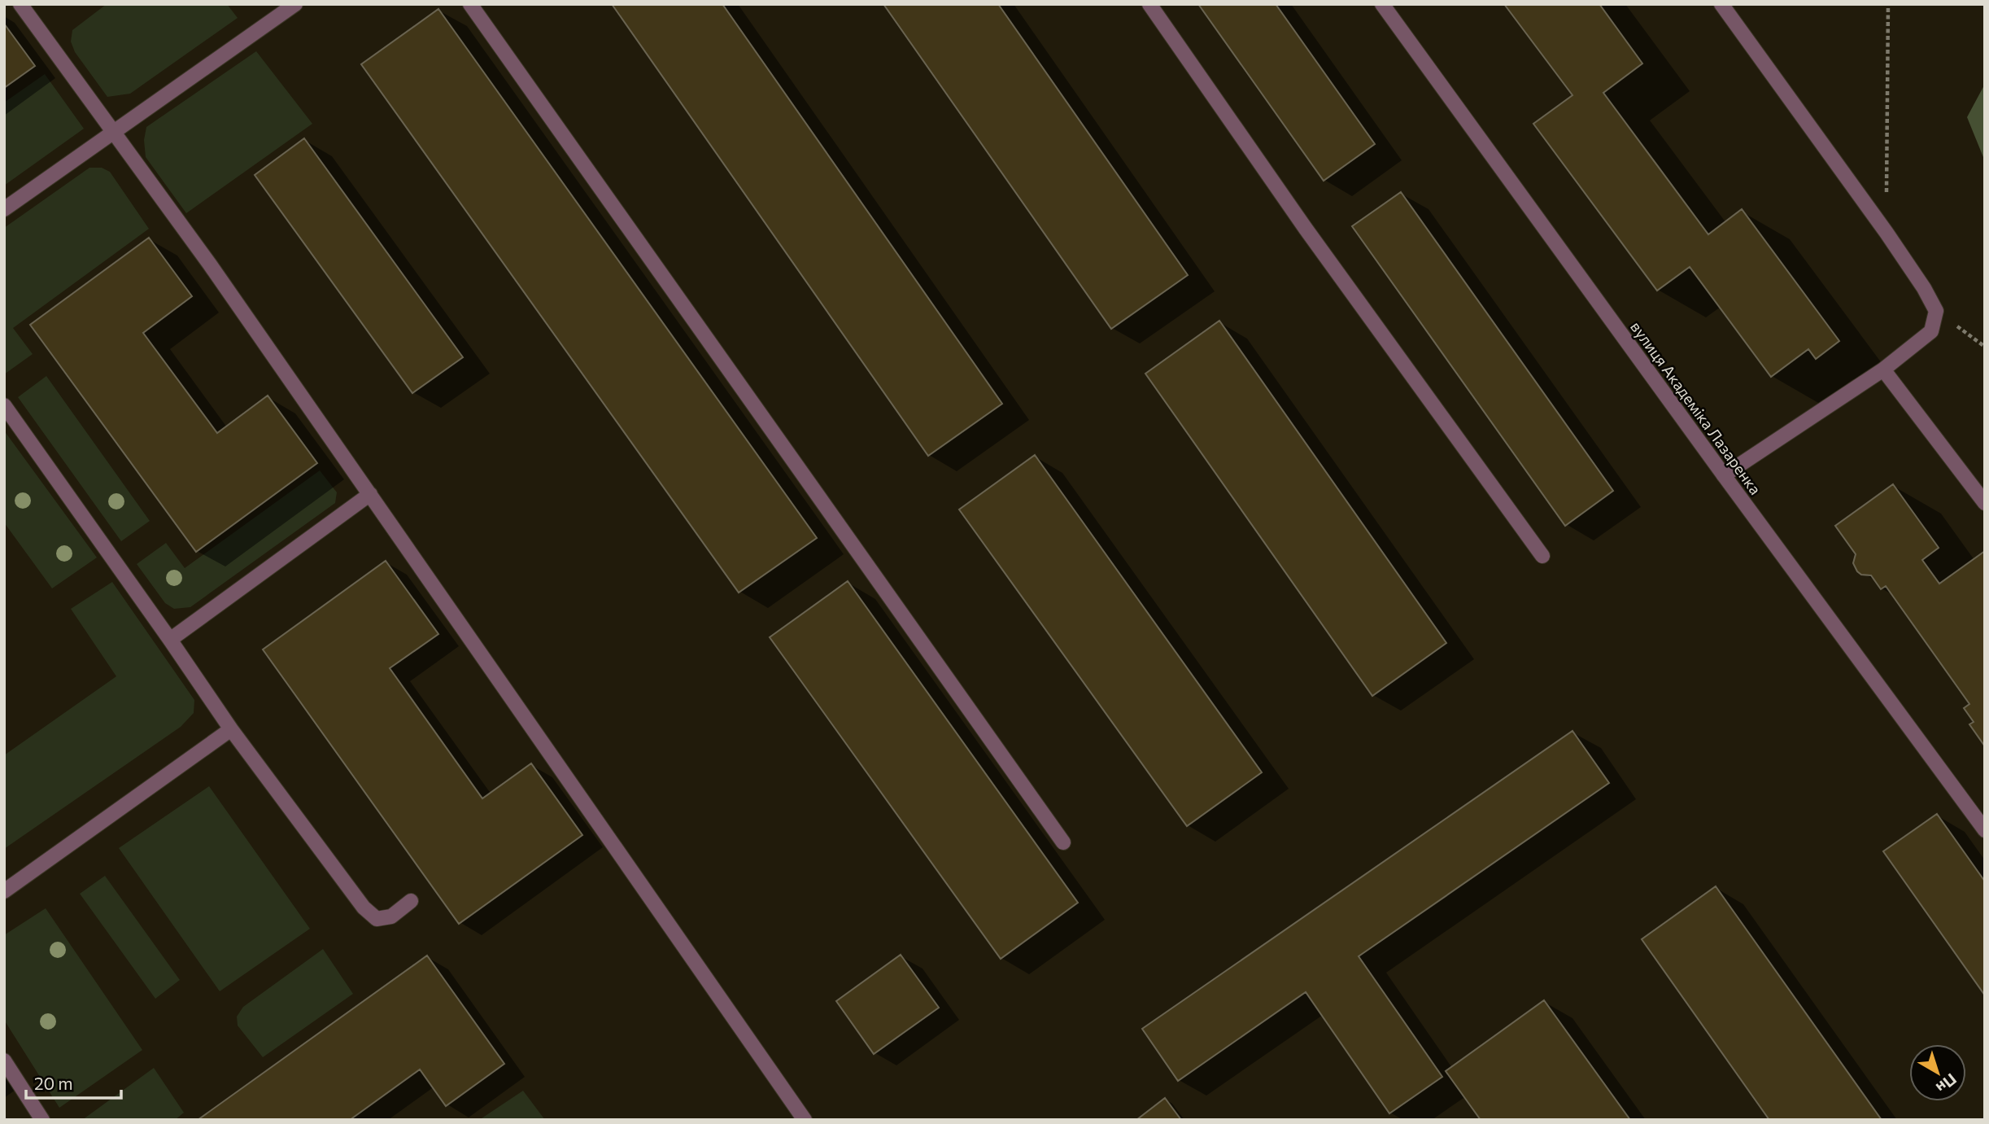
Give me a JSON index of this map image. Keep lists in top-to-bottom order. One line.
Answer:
{"streets":{"street":["вулиця Академіка Лазаренка"]},"scale_bar":"20 m","north":"bottom right"}
